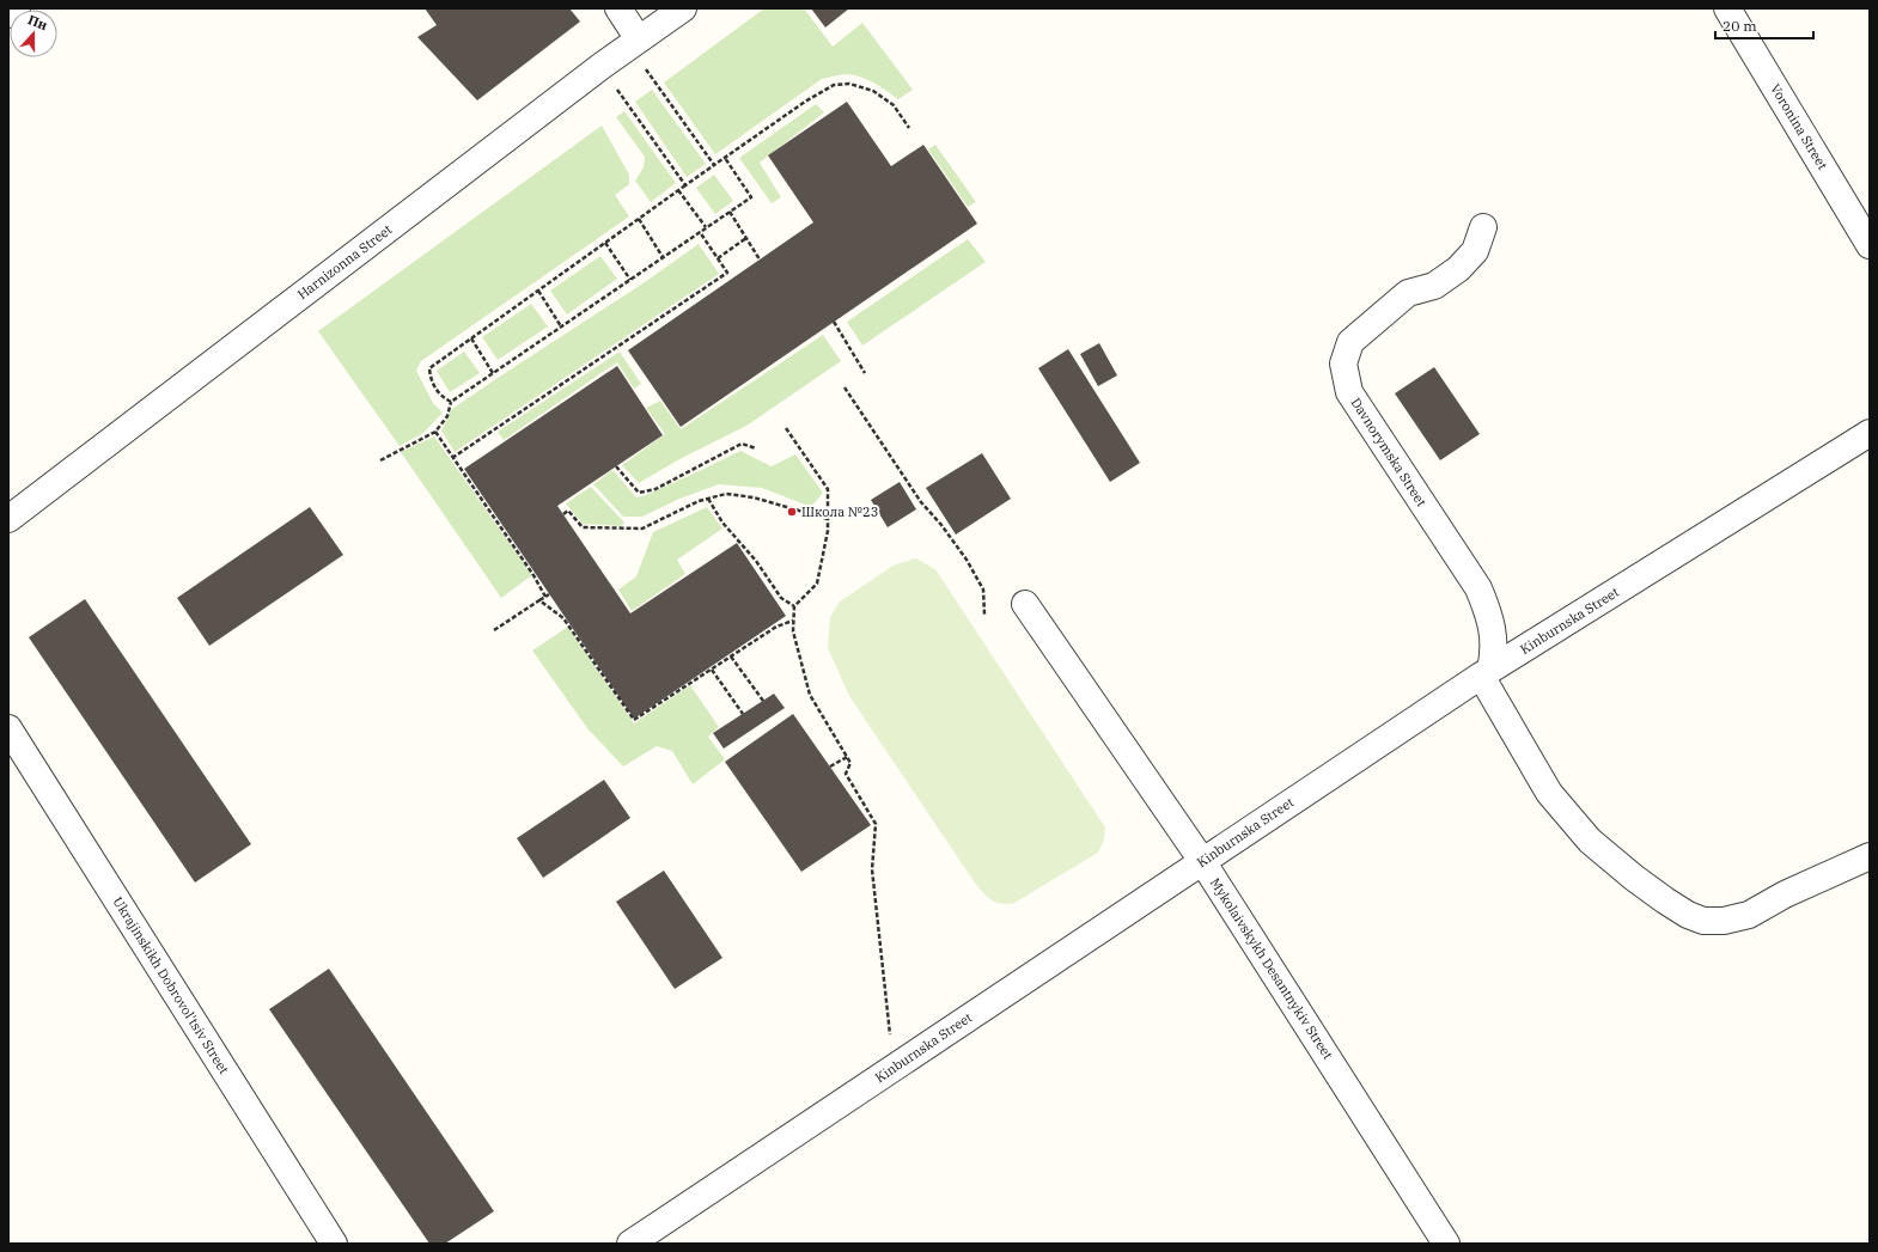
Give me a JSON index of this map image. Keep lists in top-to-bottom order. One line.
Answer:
{"streets":{"street":["Voronina Street","Harnizonna Street","Davnorymska Street","Kinburnska Street","Mykolaivskykh Desantnykiv Street","Ukrajinskikh Dobrovol'tsiv Street"]},"crossings":[["Davnorymska Street","Kinburnska Street"],["Kinburnska Street","Mykolaivskykh Desantnykiv Street"]],"places":["Школа №23"],"scale_bar":"20 m","north":"top"}
